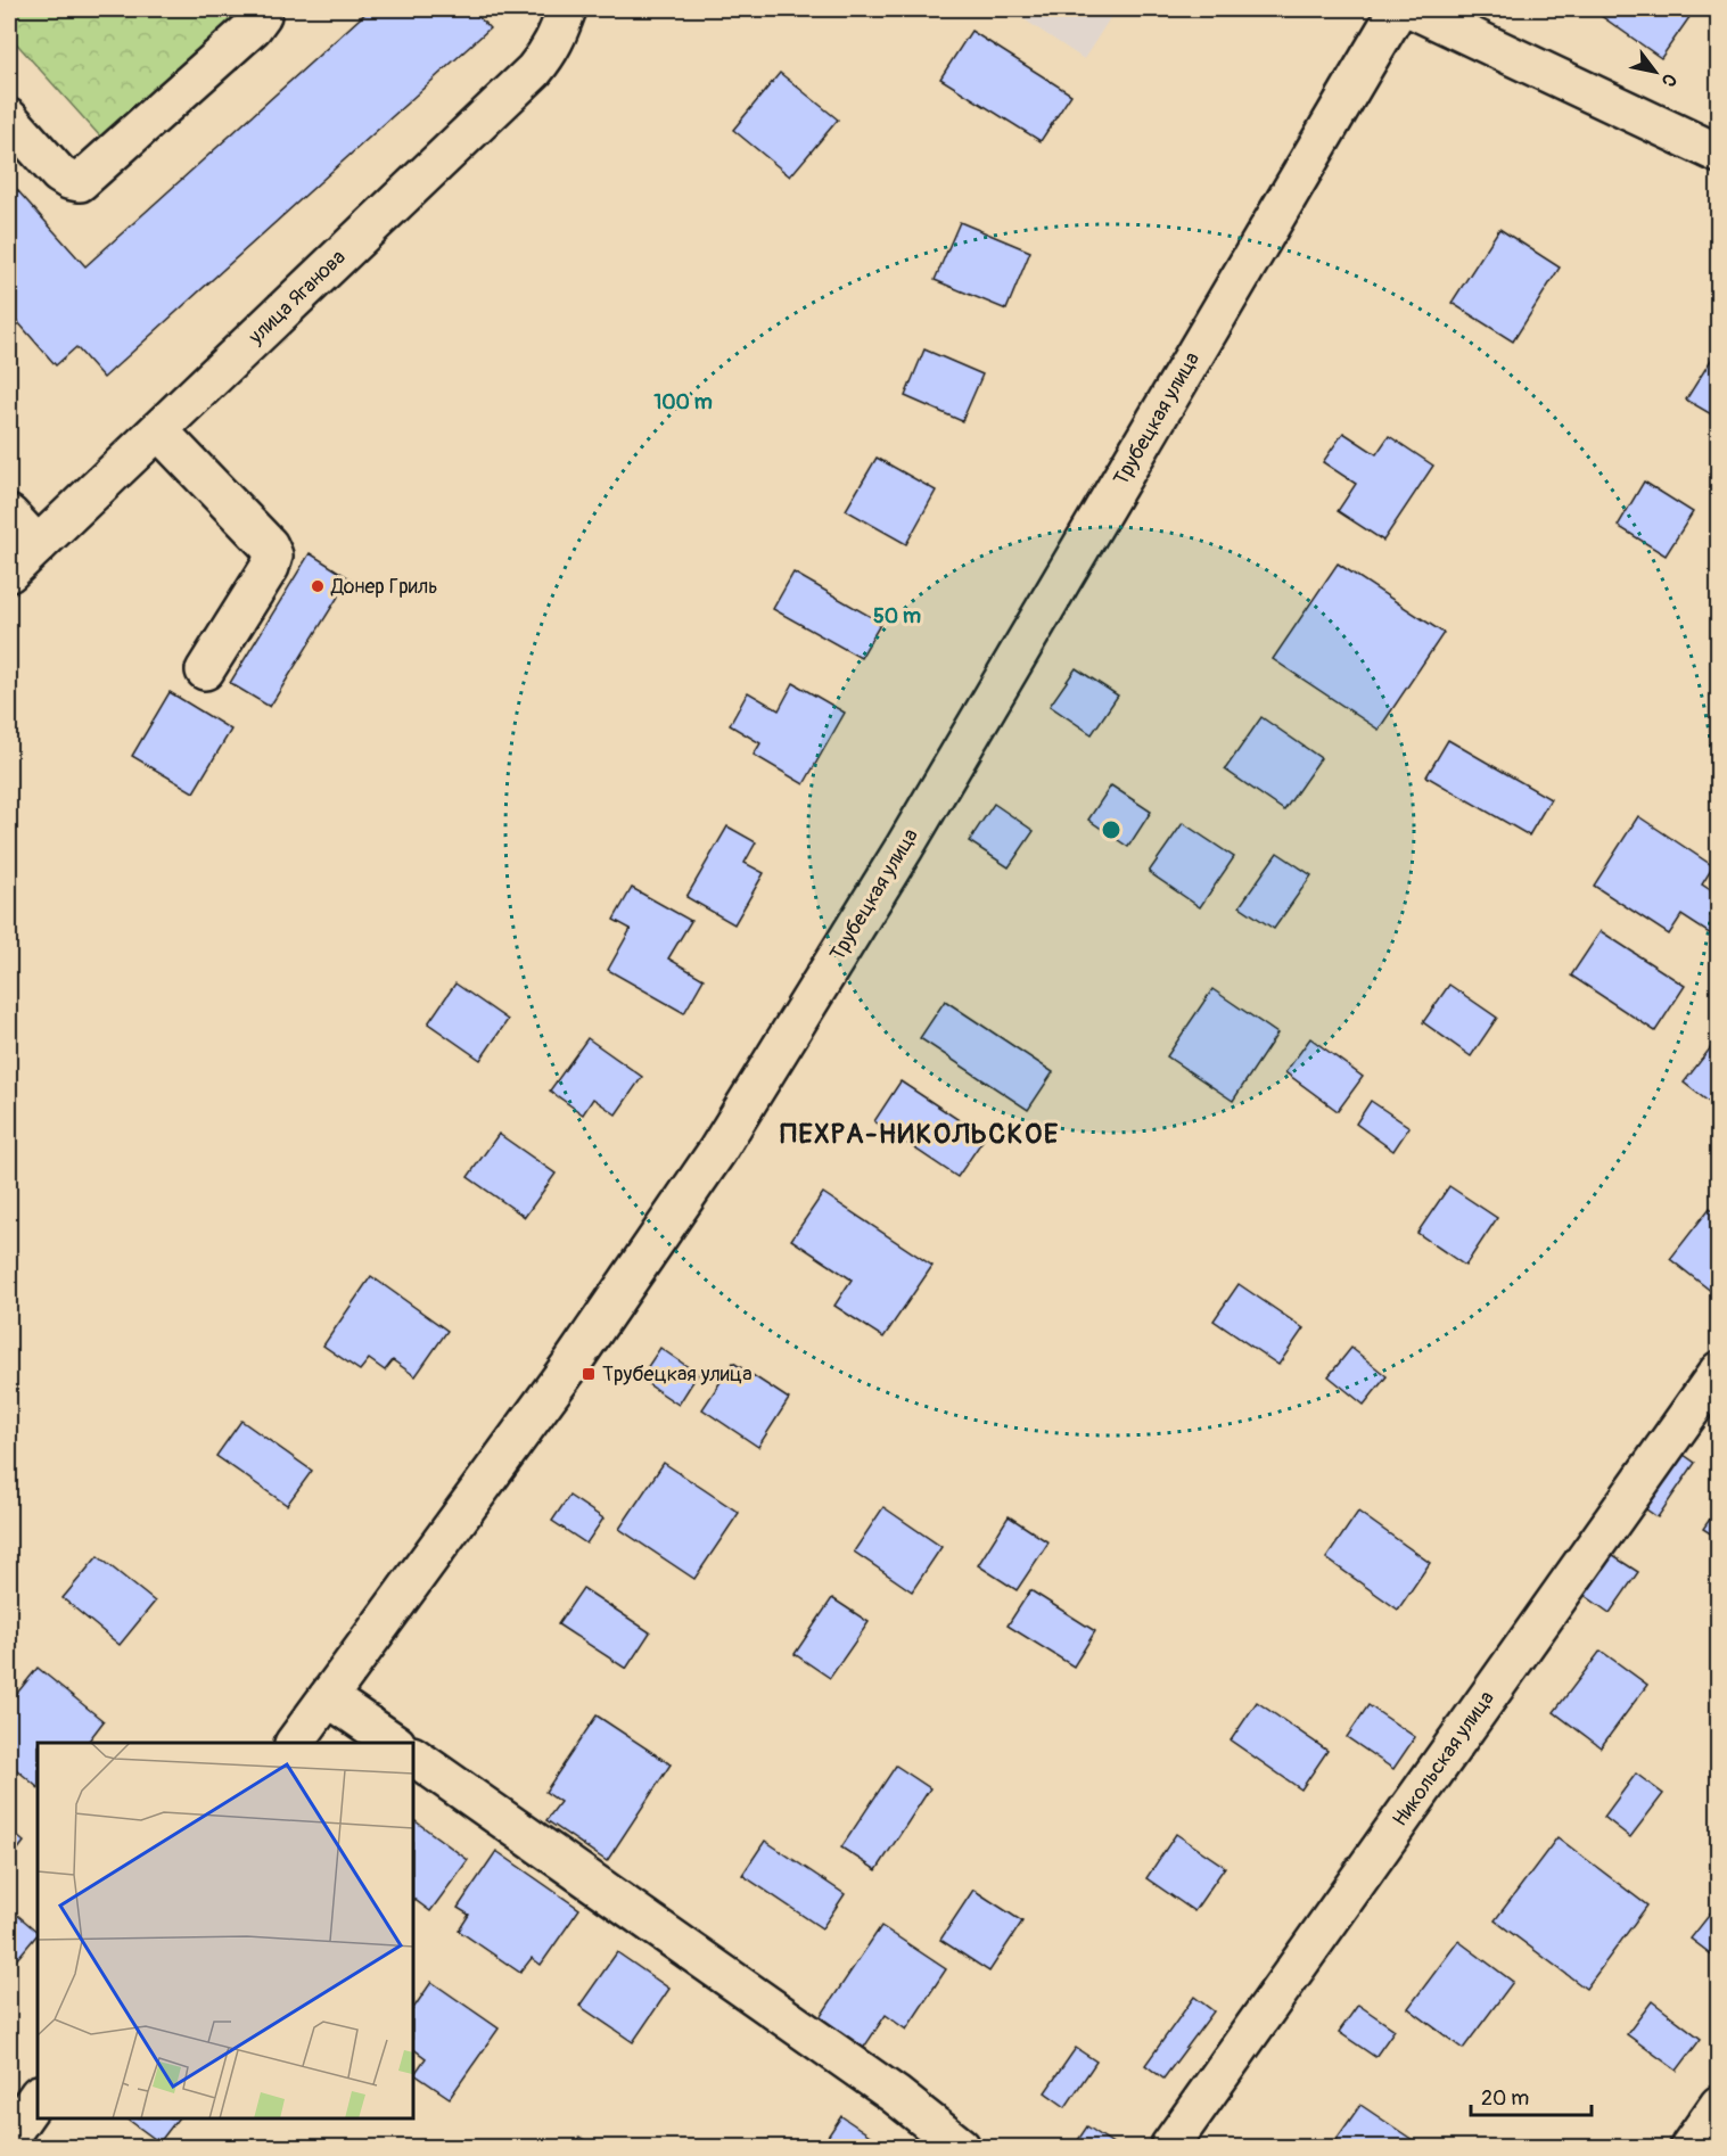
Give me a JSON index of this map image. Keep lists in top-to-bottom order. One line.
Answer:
{"streets":{"street":["улица Яганова","Трубецкая улица","Никольская улица"]},"districts":["ПЕХРА-НИКОЛЬСКОЕ"],"places":{"other":["Донер Гриль"],"transit":["Трубецкая улица"]},"scale_bar":"20 m","north":"bottom right","rings":["100 m","50 m"]}
